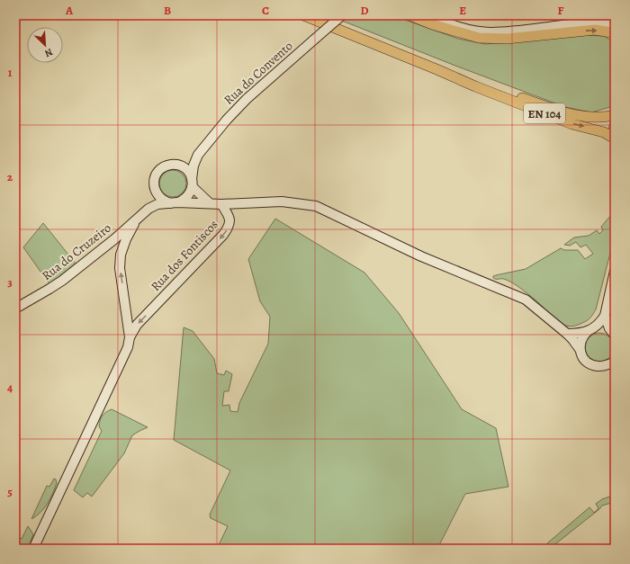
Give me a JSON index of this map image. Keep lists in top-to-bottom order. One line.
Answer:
{"streets":{"main road":["EN 104"],"street":["Rua do Convento","Rua do Cruzeiro","Rua dos Fontiscos"]},"north":"bottom right","grid":{"columns":["A","B","C","D","E","F"],"rows":["1","2","3","4","5"]}}
